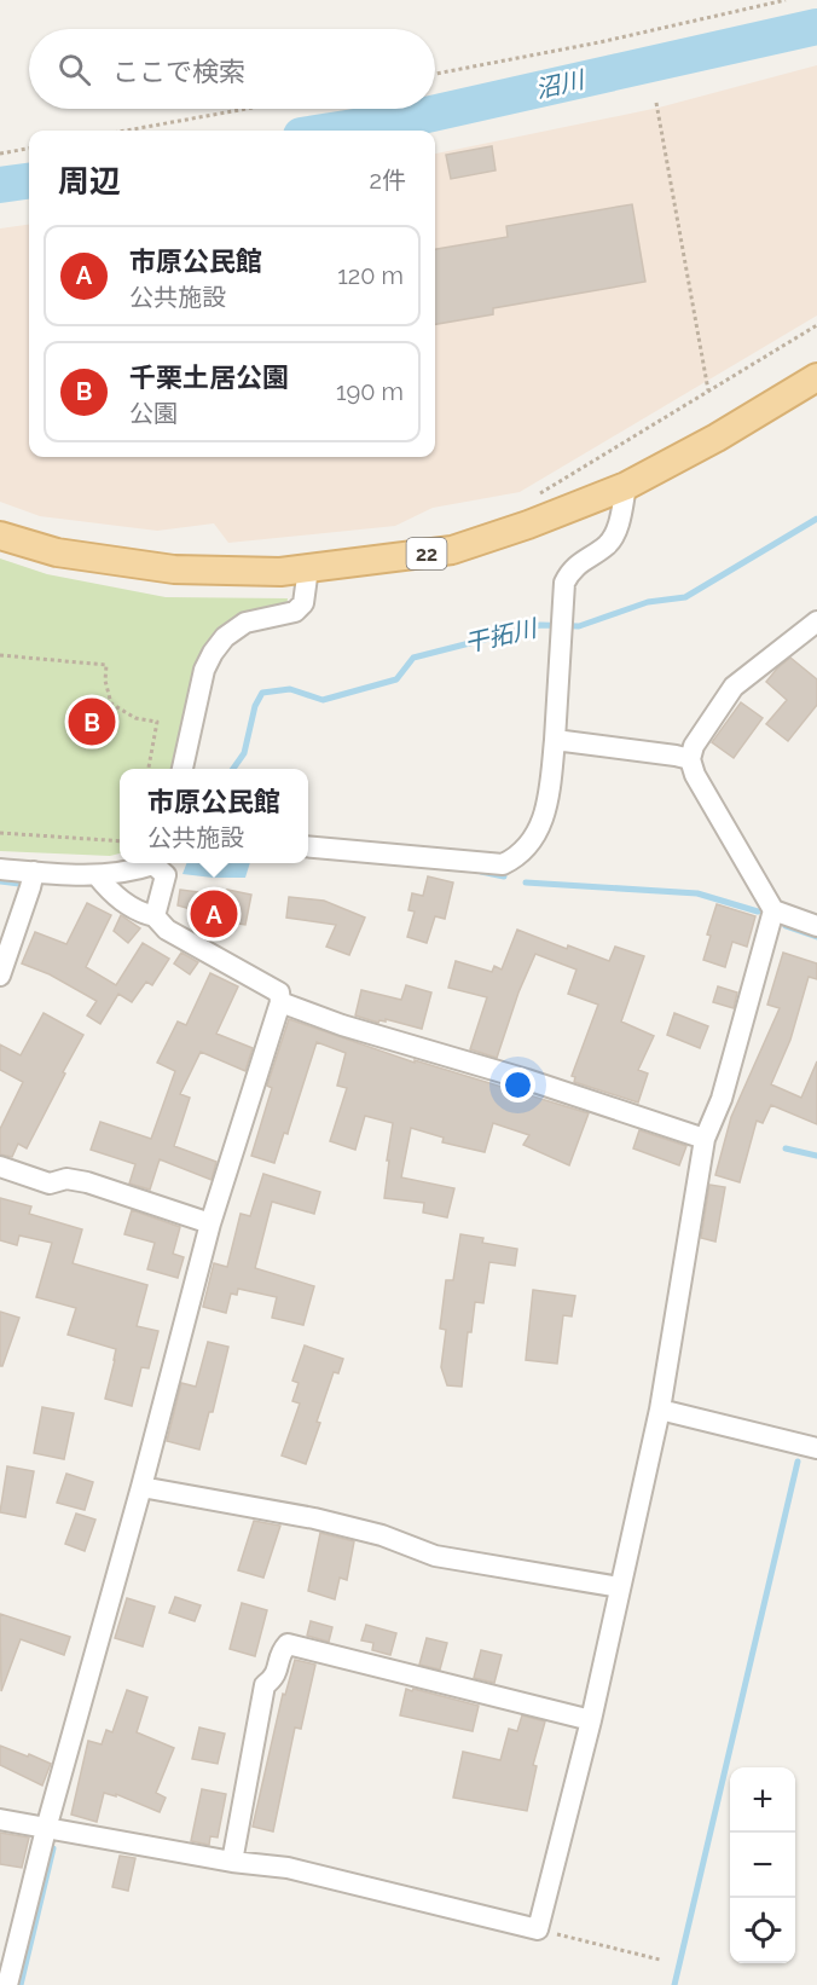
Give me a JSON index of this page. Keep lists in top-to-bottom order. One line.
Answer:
{"streets":{"main road":["22"]},"water":["沼川","干拓川"],"page":{"search":"ここで検索","heading":["周辺","2件"],"list":[{"mark":"A","name":"市原公民館","note":"公共施設","value":"120 m"},{"mark":"B","name":"千栗土居公園","note":"公園","value":"190 m"}],"pins":["B","A"],"popup":["市原公民館","公共施設"],"map_buttons":["+","−"]}}
